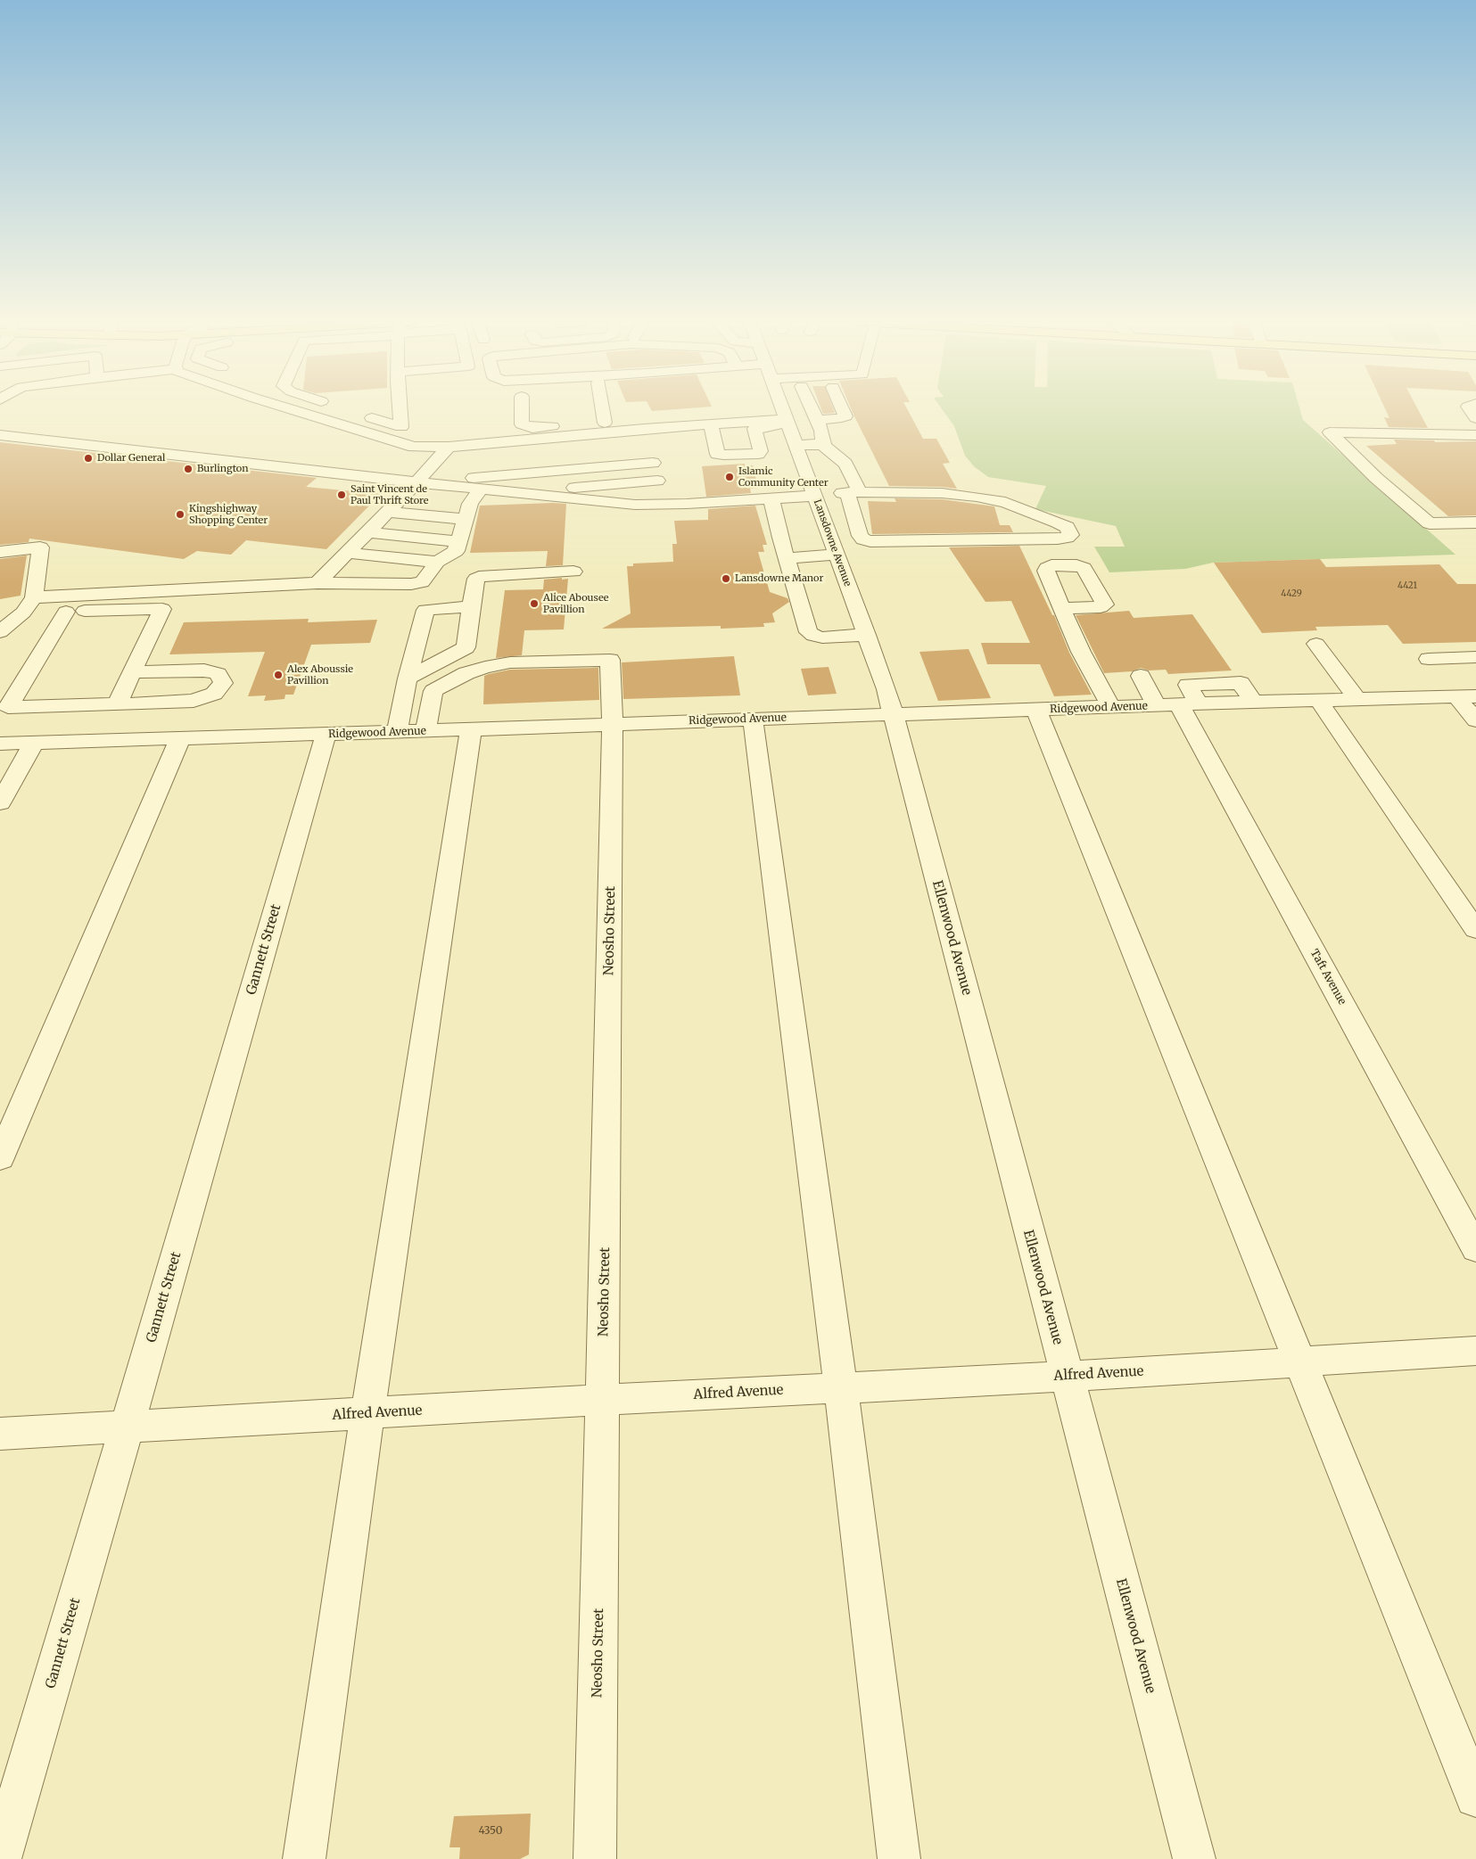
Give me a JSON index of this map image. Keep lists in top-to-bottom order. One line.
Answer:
{"streets":{"street":["Lansdowne Avenue","Ridgewood Avenue","Neosho Street","Ellenwood Avenue","Gannett Street","Taft Avenue","Alfred Avenue"]},"crossings":[["Lansdowne Avenue","Ridgewood Avenue"],["Lansdowne Avenue","Ellenwood Avenue"],["Ridgewood Avenue","Neosho Street"],["Ridgewood Avenue","Ellenwood Avenue"],["Ridgewood Avenue","Gannett Street"],["Ridgewood Avenue","Taft Avenue"],["Neosho Street","Alfred Avenue"],["Ellenwood Avenue","Alfred Avenue"],["Gannett Street","Alfred Avenue"]],"places":["Dollar General","Burlington","Islamic Community Center","Saint Vincent de Paul Thrift Store","Kingshighway Shopping Center","Lansdowne Manor","Alice Abousee Pavillion","Alex Aboussie Pavillion"],"house_numbers":["4421","4429","4350"]}
